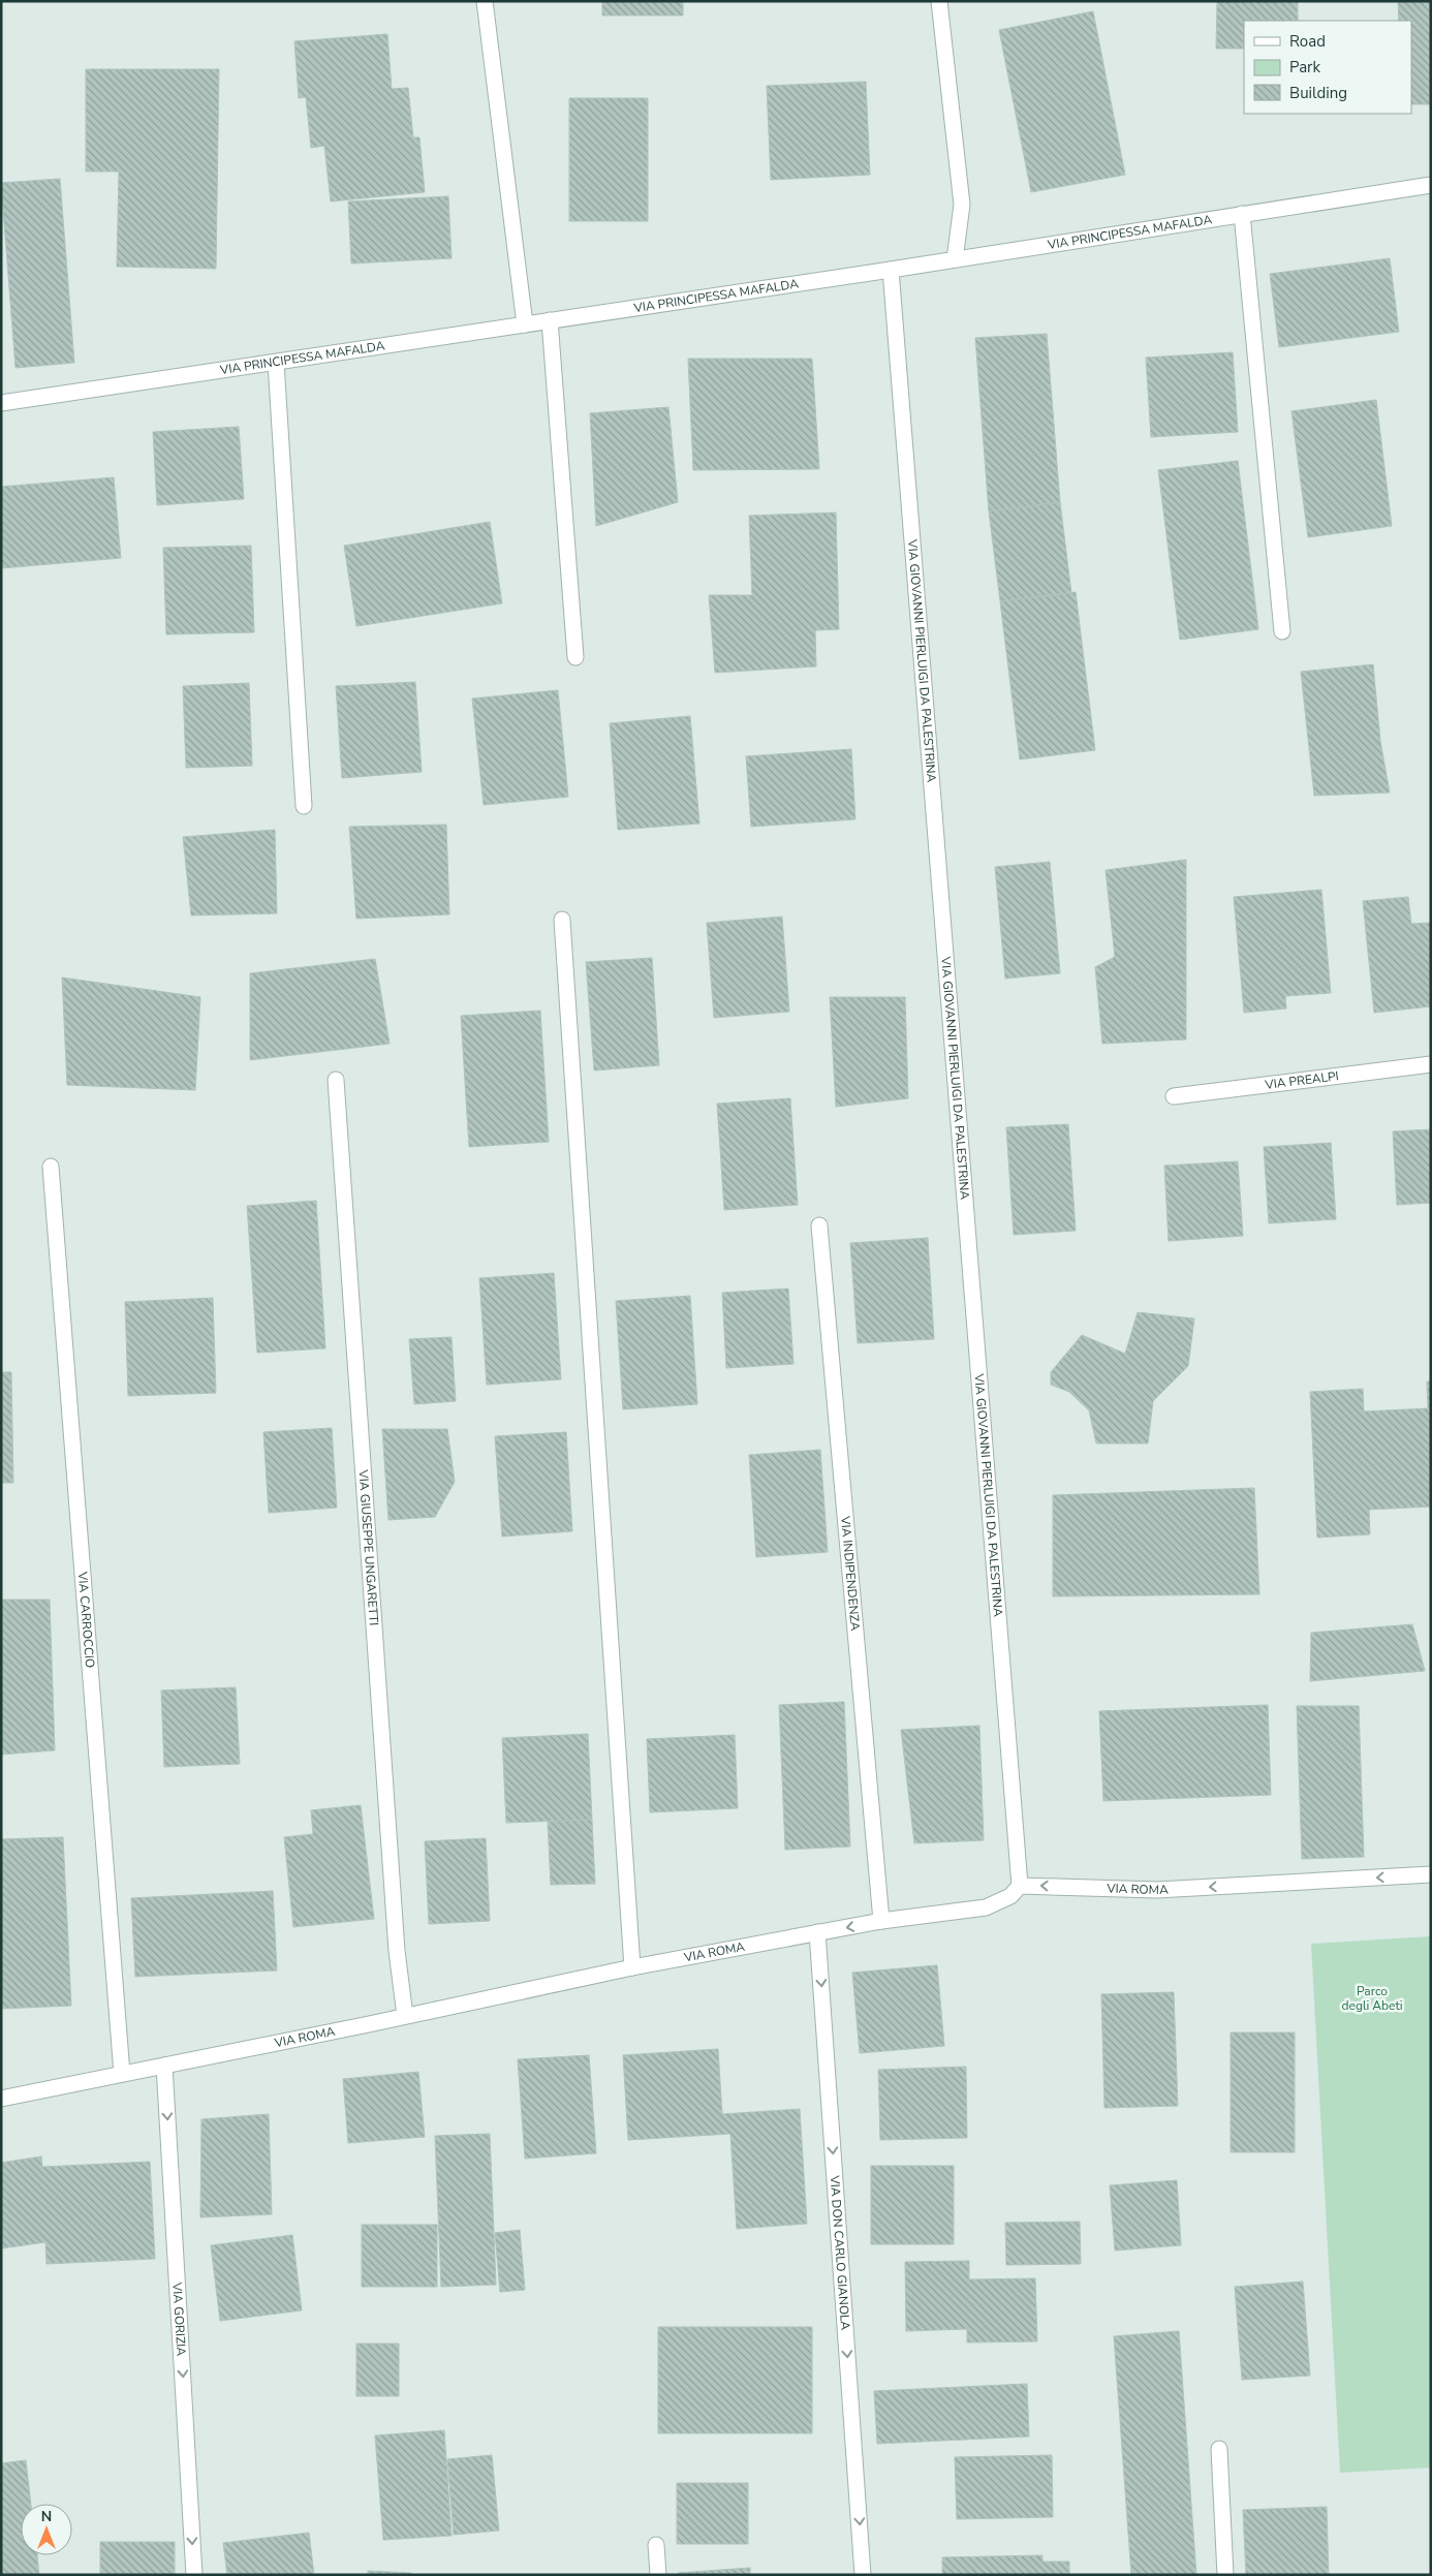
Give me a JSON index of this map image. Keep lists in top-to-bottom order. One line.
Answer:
{"streets":{"street":["VIA PRINCIPESSA MAFALDA","VIA GIOVANNI PIERLUIGI DA PALESTRINA","VIA PREALPI","VIA GIUSEPPE UNGARETTI","VIA INDIPENDENZA","VIA CARROCCIO","VIA ROMA","VIA DON CARLO GIANOLA","VIA GORIZIA"]},"crossings":[["VIA PRINCIPESSA MAFALDA","VIA GIOVANNI PIERLUIGI DA PALESTRINA"],["VIA GIOVANNI PIERLUIGI DA PALESTRINA","VIA ROMA"],["VIA GIUSEPPE UNGARETTI","VIA ROMA"],["VIA INDIPENDENZA","VIA ROMA"],["VIA CARROCCIO","VIA ROMA"],["VIA ROMA","VIA DON CARLO GIANOLA"],["VIA ROMA","VIA GORIZIA"]],"one_way":["VIA DON CARLO GIANOLA","VIA GORIZIA"],"parks":["Parco degli Abeti"],"legend":["Road","Park","Building"],"north":"top"}
